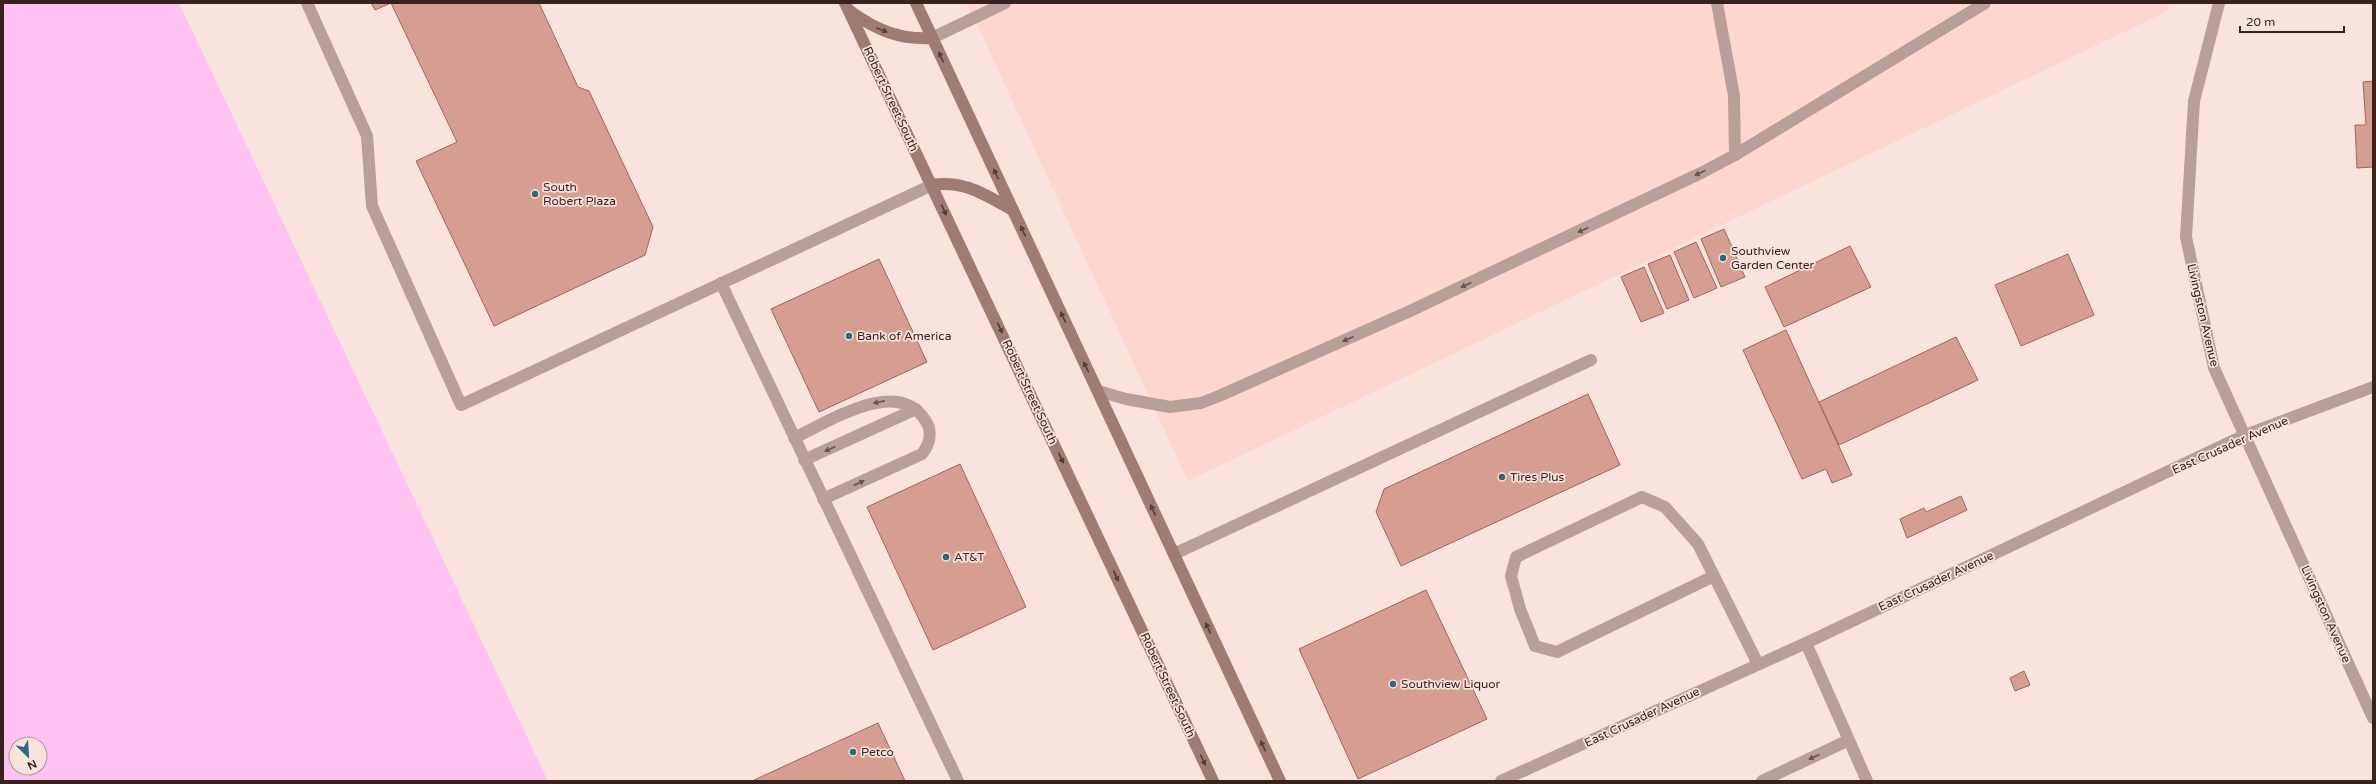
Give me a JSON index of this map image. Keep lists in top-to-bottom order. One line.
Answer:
{"streets":{"main road":["Robert Street South"],"street":["Livingston Avenue","East Crusader Avenue"]},"crossings":[["Livingston Avenue","East Crusader Avenue"]],"places":["South Robert Plaza","Southview Garden Center","Bank of America","Tires Plus","AT&T","Southview Liquor","Petco"],"scale_bar":"20 m","north":"bottom right"}
